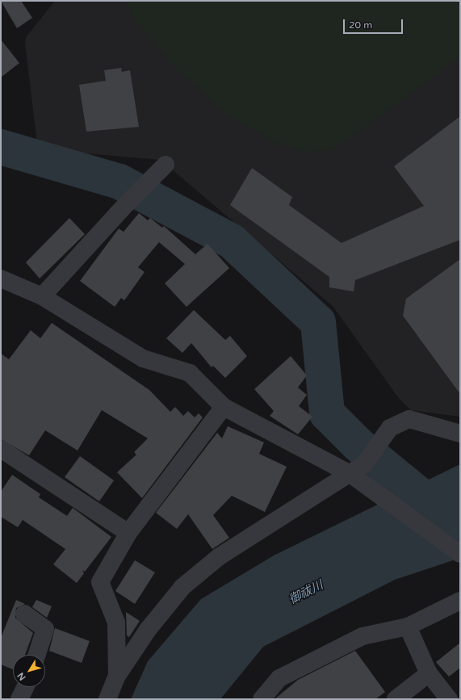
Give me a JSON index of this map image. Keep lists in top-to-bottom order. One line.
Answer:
{"water":["御祓川"],"scale_bar":"20 m","north":"bottom left"}
